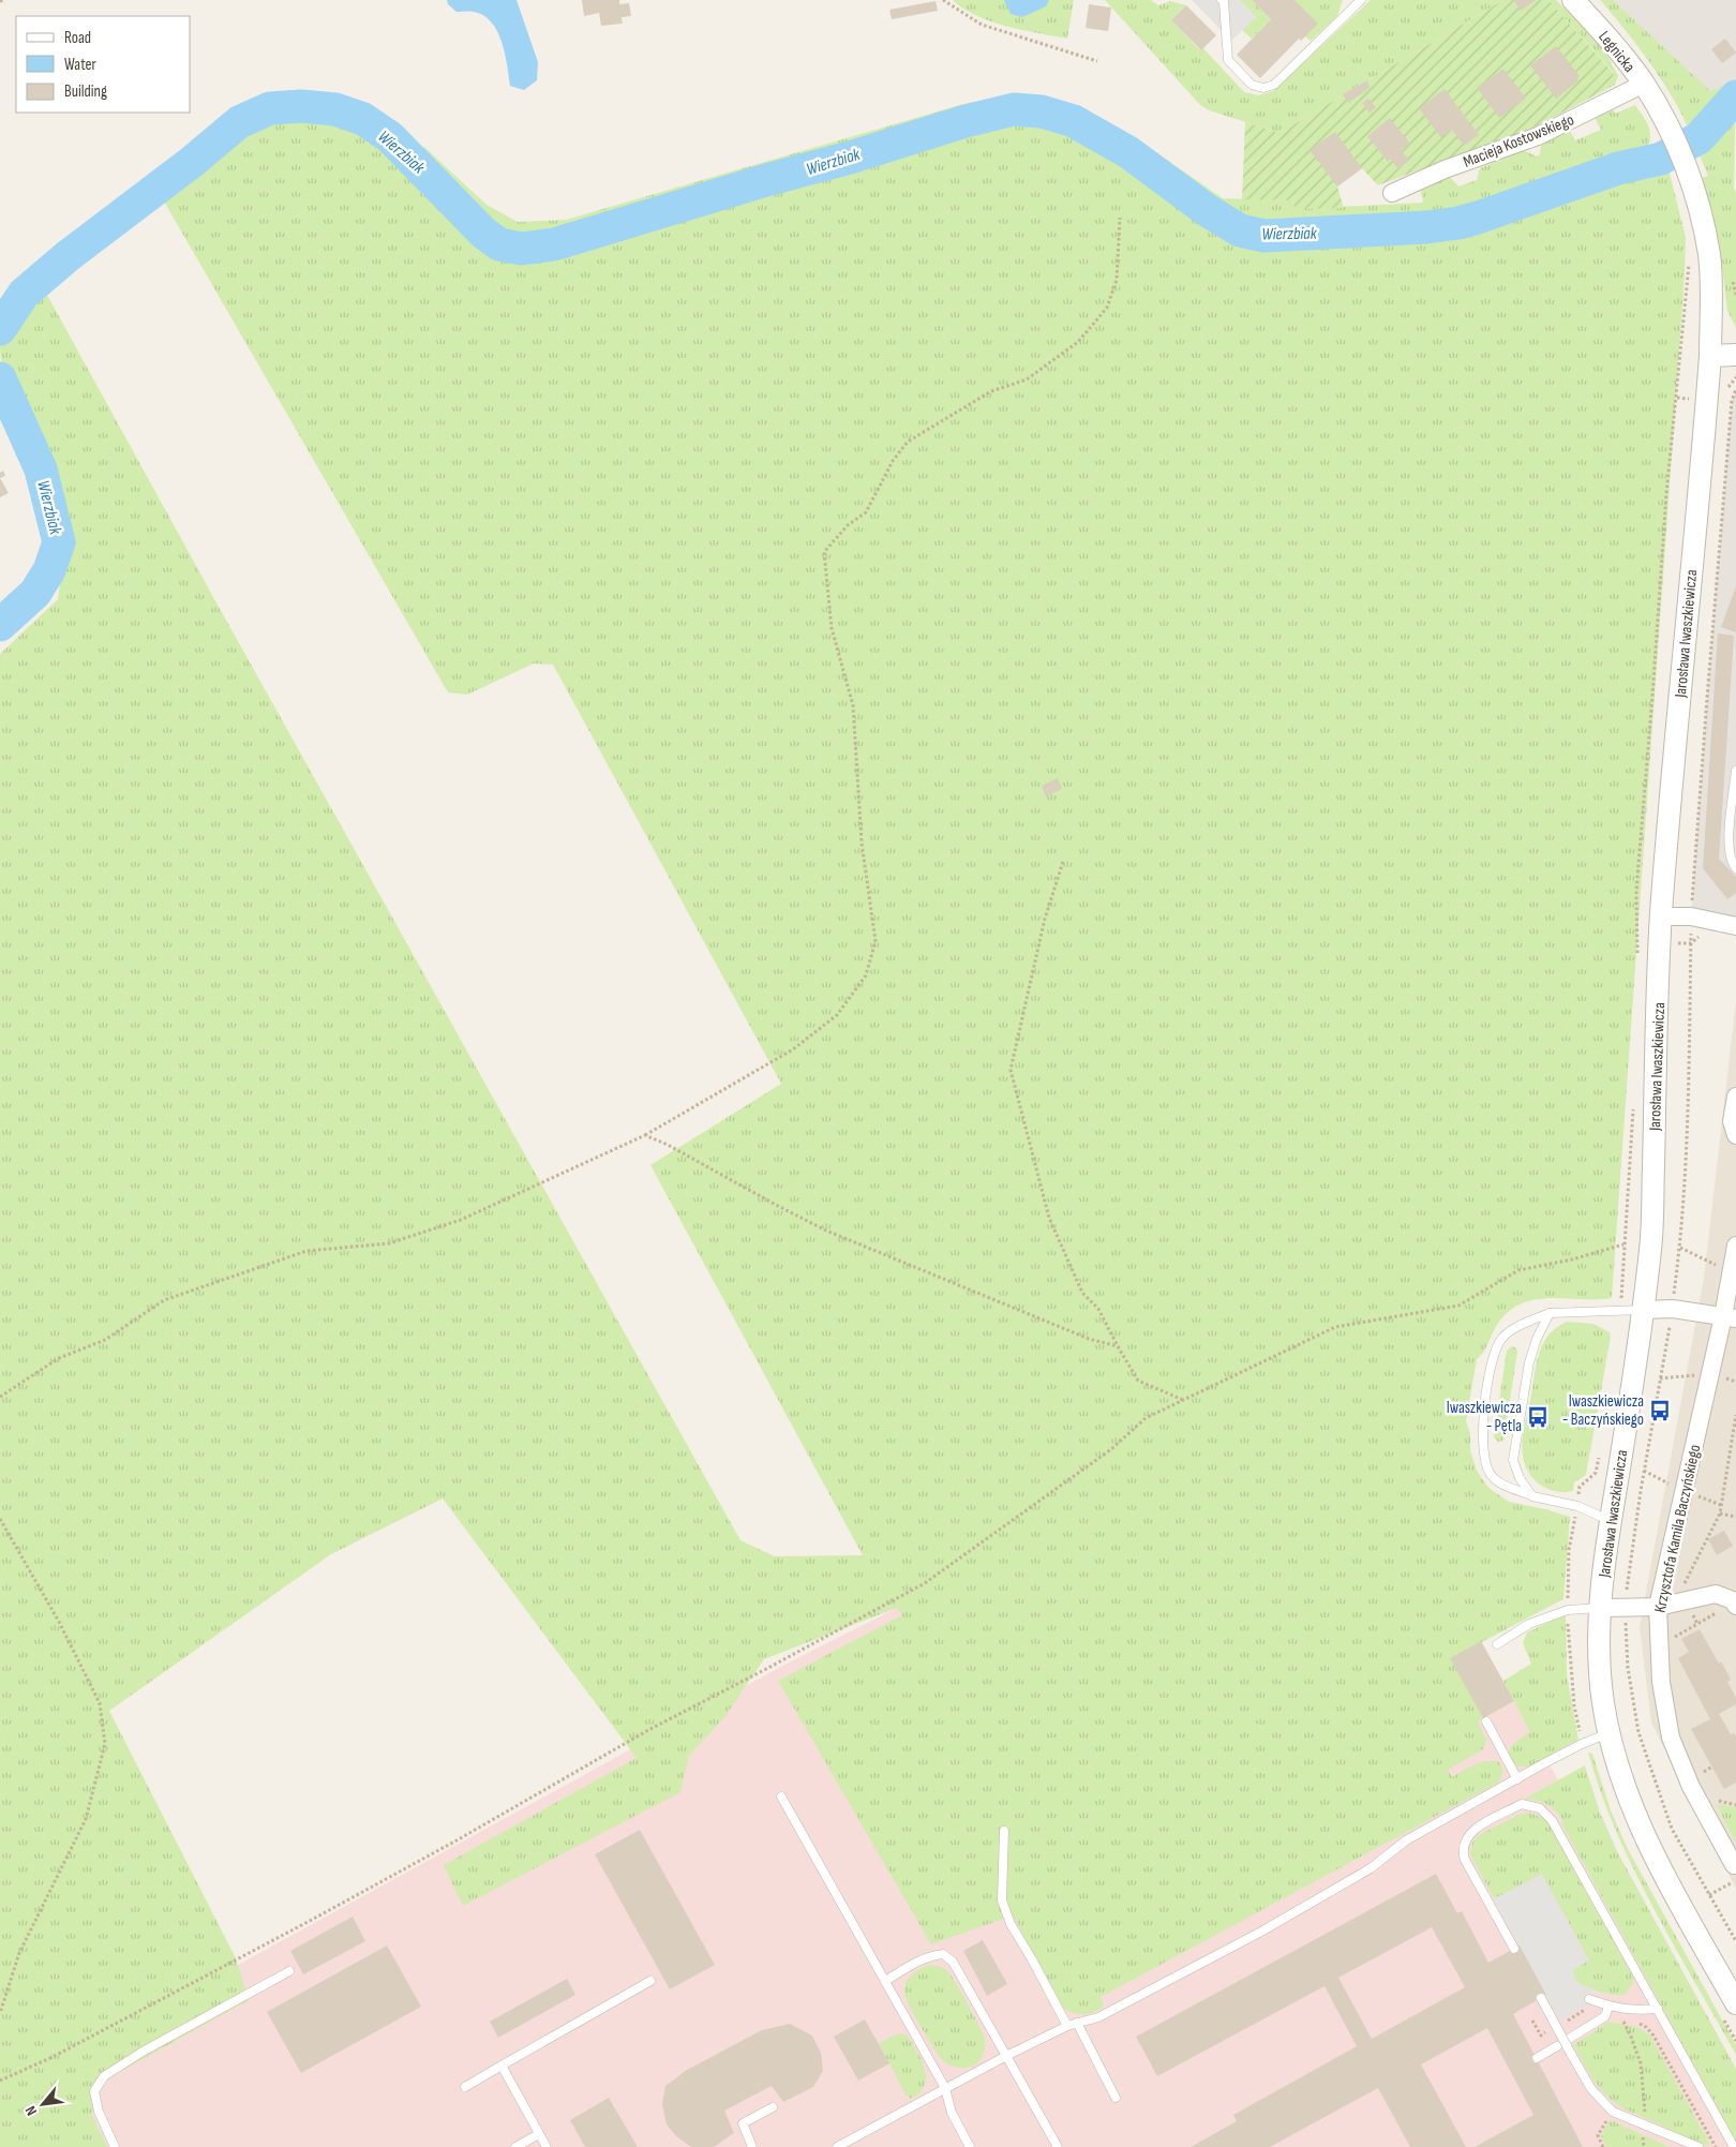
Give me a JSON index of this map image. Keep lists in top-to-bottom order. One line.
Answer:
{"streets":{"street":["Legnicka","Macieja Kostowskiego","Jarosława Iwaszkiewicza","Krzysztofa Kamila Baczyńskiego"]},"crossings":[["Legnicka","Macieja Kostowskiego"],["Legnicka","Jarosława Iwaszkiewicza"]],"water":["Wierzbiak"],"places":{"bus stop":["Iwaszkiewicza - Baczyńskiego","Iwaszkiewicza - Pętla"]},"legend":["Road","Water","Building"],"north":"bottom left"}
